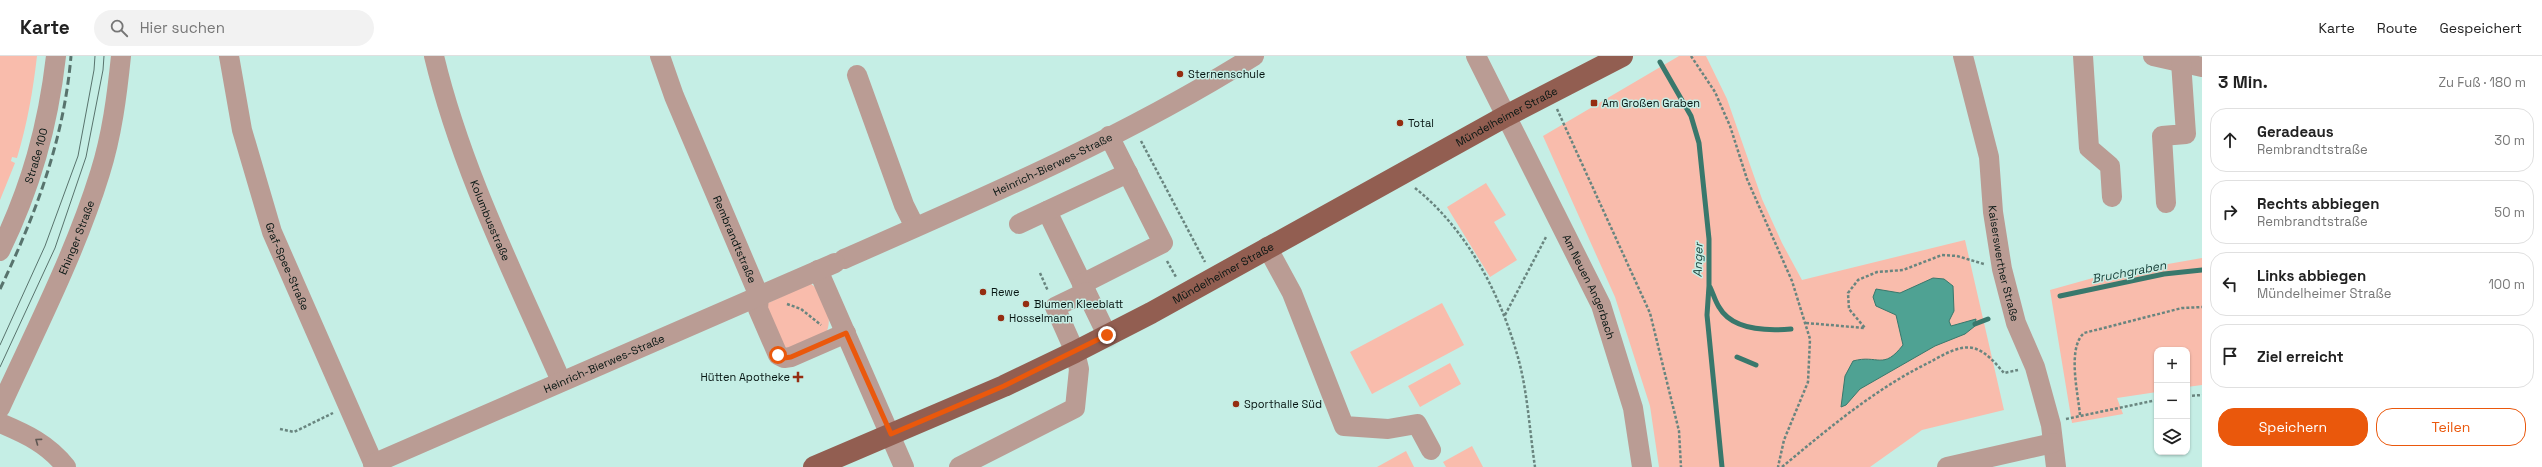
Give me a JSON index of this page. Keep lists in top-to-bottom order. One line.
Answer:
{"streets":{"main road":["Mündelheimer Straße"],"street":["Straße 100","Heinrich-Bierwes-Straße","Kolumbusstraße","Ehinger Straße","Rembrandtstraße","Kaiserswerther Straße","Graf-Spee-Straße","Am Neuen Angerbach"]},"crossings":[["Mündelheimer Straße","Am Neuen Angerbach"],["Heinrich-Bierwes-Straße","Kolumbusstraße"],["Heinrich-Bierwes-Straße","Rembrandtstraße"],["Heinrich-Bierwes-Straße","Graf-Spee-Straße"]],"water":["Anger","Bruchgraben"],"places":{"other":["Sternenschule","Total","Rewe","Blumen Kleeblatt","Hosselmann","Sporthalle Süd"],"transit":["Am Großen Graben"],"health":["Hütten Apotheke"]},"page":{"header":"Karte","search":"Hier suchen","nav":["Karte","Route","Gespeichert"],"heading":["3 Min.","Zu Fuß · 180 m"],"list":[["Geradeaus","Rembrandtstraße","30 m"],["Rechts abbiegen","Rembrandtstraße","50 m"],["Links abbiegen","Mündelheimer Straße","100 m"],"Ziel erreicht"],"map_buttons":["+","−"],"buttons":["Speichern","Teilen"]}}
